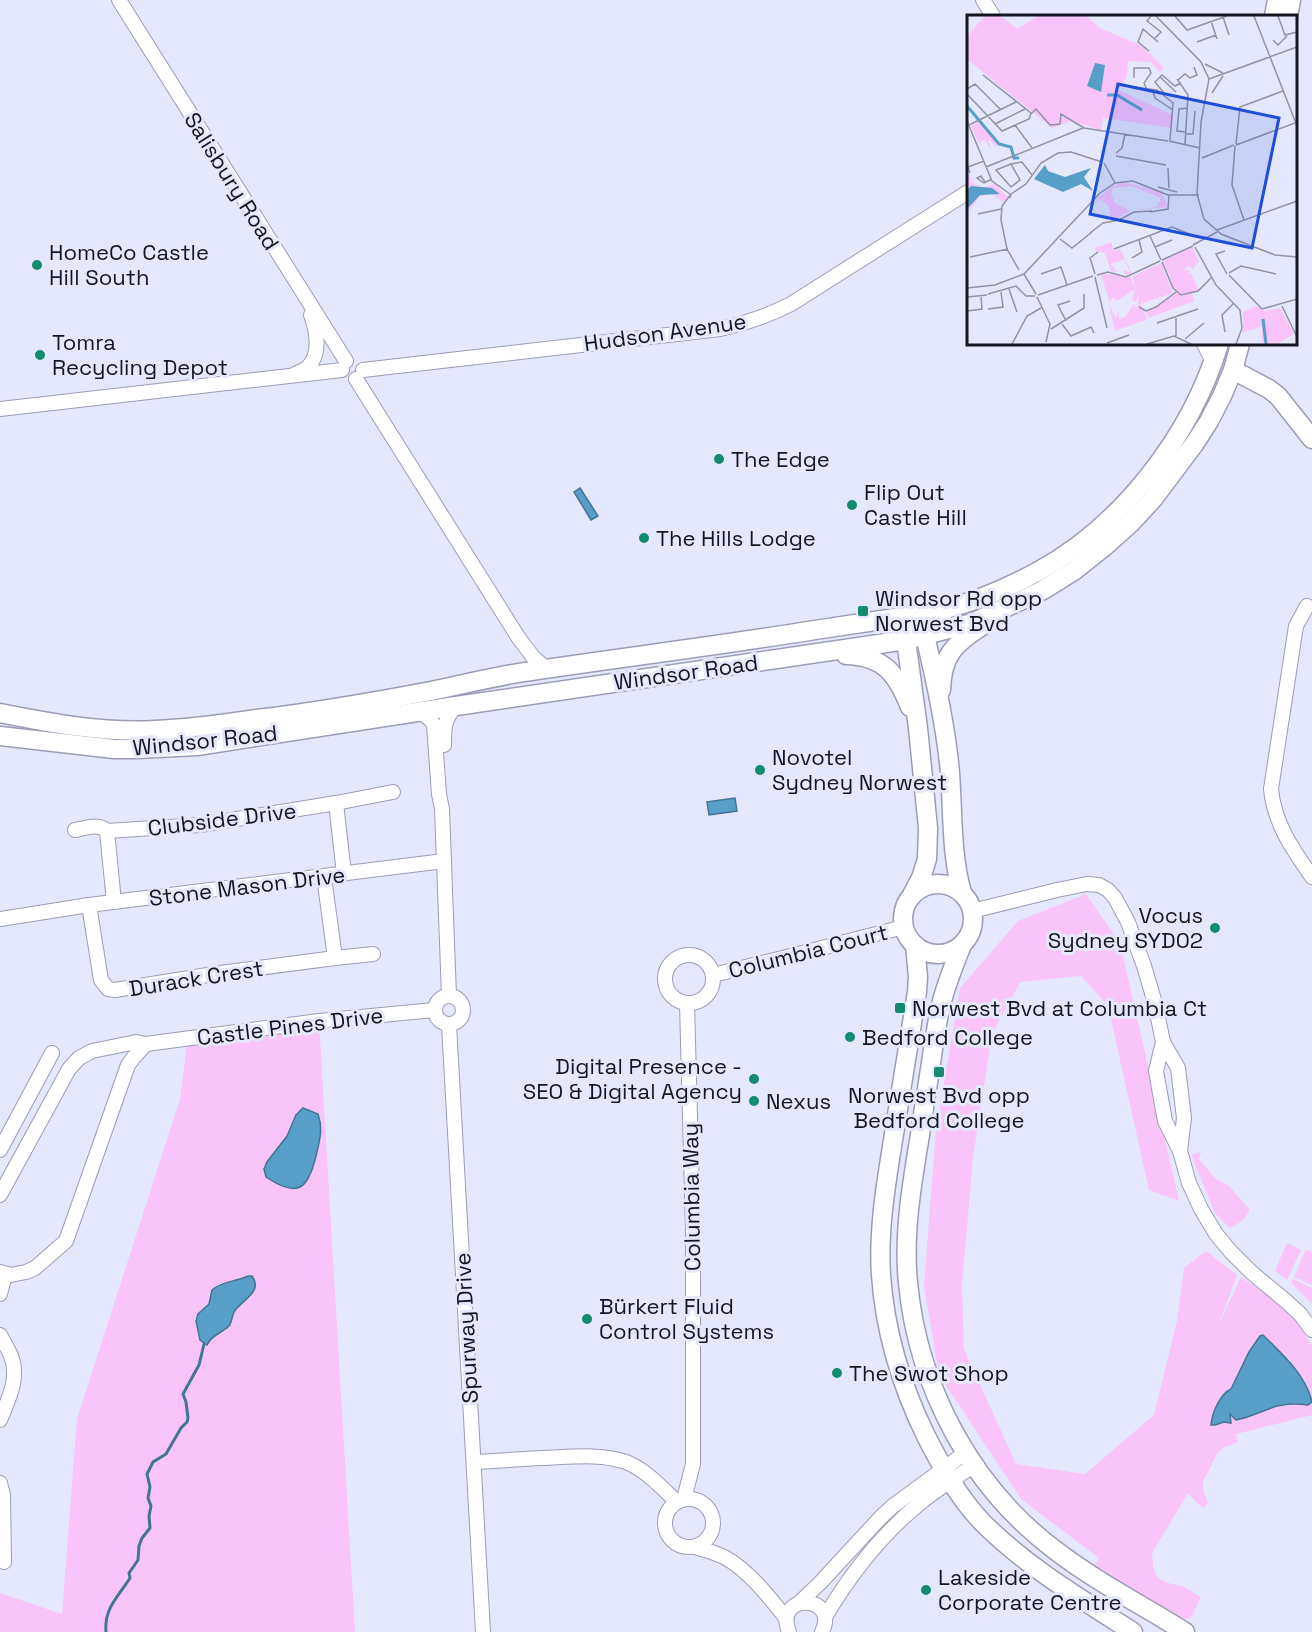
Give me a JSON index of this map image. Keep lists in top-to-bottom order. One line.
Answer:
{"streets":{"main road":["Windsor Road"],"street":["Salisbury Road","Hudson Avenue","Clubside Drive","Stone Mason Drive","Columbia Court","Durack Crest","Castle Pines Drive","Columbia Way","Spurway Drive"]},"crossings":[["Stone Mason Drive","Durack Crest"],["Columbia Court","Columbia Way"],["Castle Pines Drive","Spurway Drive"]],"places":{"other":["HomeCo Castle Hill South","Tomra Recycling Depot","The Edge","Flip Out Castle Hill","The Hills Lodge","Novotel Sydney Norwest","Vocus Sydney SYD02","Bedford College","Digital Presence - SEO & Digital Agency","Nexus","Bürkert Fluid Control Systems","The Swot Shop","Lakeside Corporate Centre"],"transit":["Windsor Rd opp Norwest Bvd","Norwest Bvd at Columbia Ct","Norwest Bvd opp Bedford College"]}}
